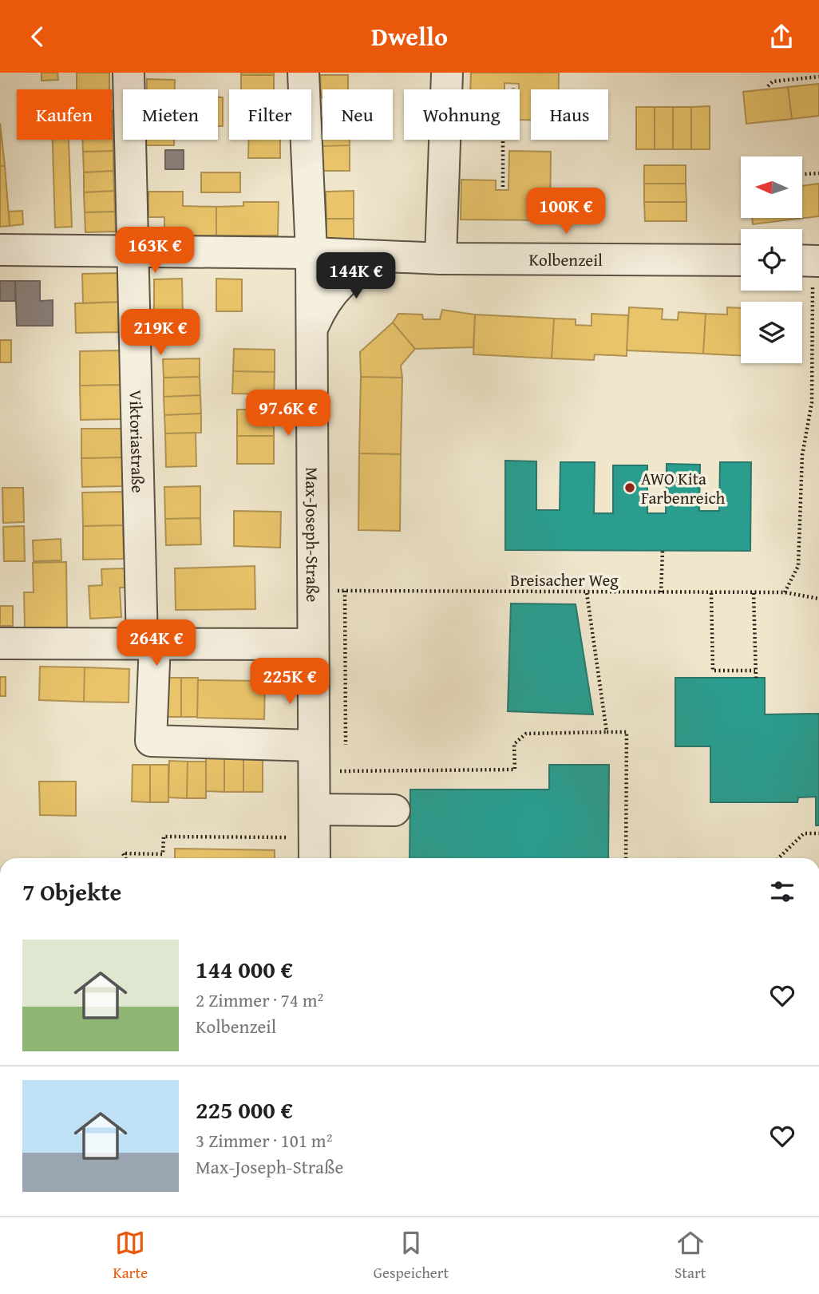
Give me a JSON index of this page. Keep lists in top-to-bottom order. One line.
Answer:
{"streets":{"street":["Kolbenzeil","Viktoriastraße","Max-Joseph-Straße"],"path":["Breisacher Weg"]},"crossings":[["Kolbenzeil","Viktoriastraße"],["Kolbenzeil","Max-Joseph-Straße"],["Viktoriastraße","Max-Joseph-Straße"],["Max-Joseph-Straße","Breisacher Weg"]],"places":["AWO Kita Farbenreich"],"north":"left","page":{"header":"Dwello","chip":["Kaufen","Mieten","Filter","Neu","Wohnung","Haus"],"price":["100K €","163K €","144K €","219K €","97.6K €","264K €","225K €"],"heading":"7 Objekte","list":[{"name":"144 000 €","note":"2 Zimmer · 74 m² · Kolbenzeil"},{"name":"225 000 €","note":"3 Zimmer · 101 m² · Max-Joseph-Straße"}],"tabs":["Karte","Gespeichert","Start"]}}
